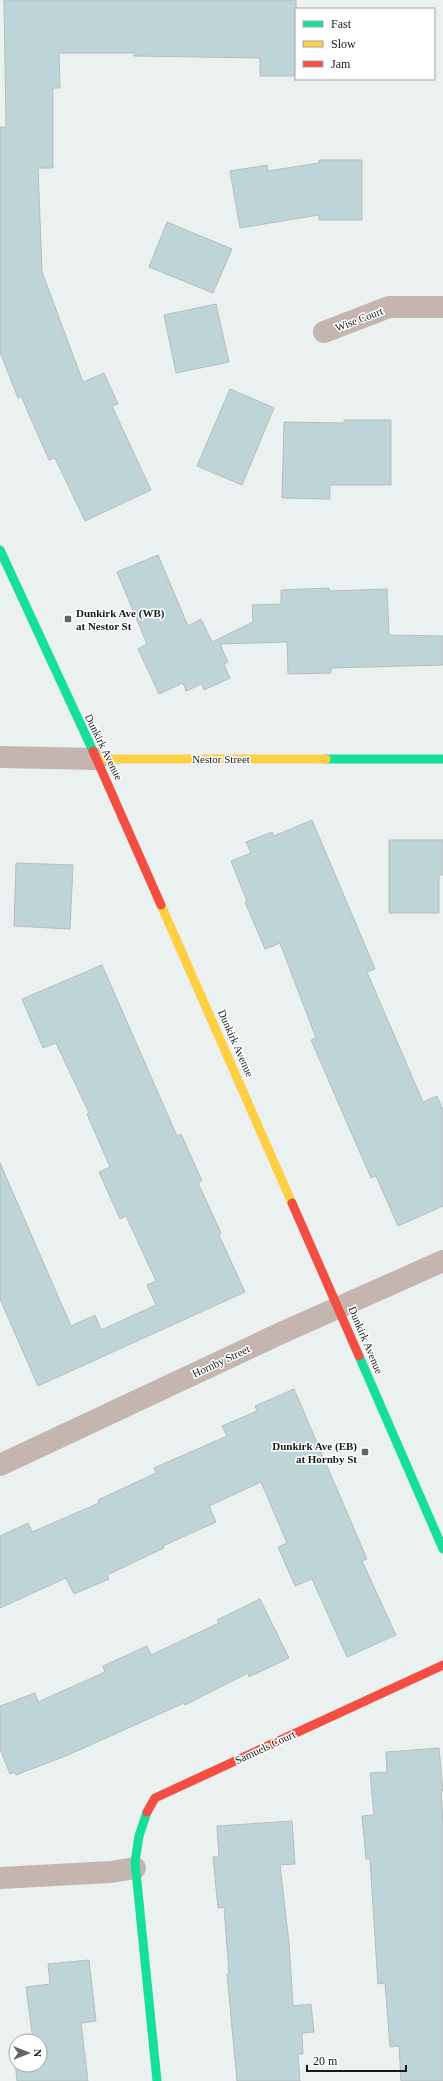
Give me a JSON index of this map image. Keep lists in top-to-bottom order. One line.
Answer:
{"streets":{"street":["Wise Court","Dunkirk Avenue","Nestor Street","Hornby Street","Samuels Court"]},"crossings":[["Dunkirk Avenue","Nestor Street"],["Dunkirk Avenue","Hornby Street"]],"places":{"transit":["Dunkirk Ave (WB) at Nestor St","Dunkirk Ave (EB) at Hornby St"]},"legend":["Fast","Slow","Jam"],"scale_bar":"20 m","north":"right"}
